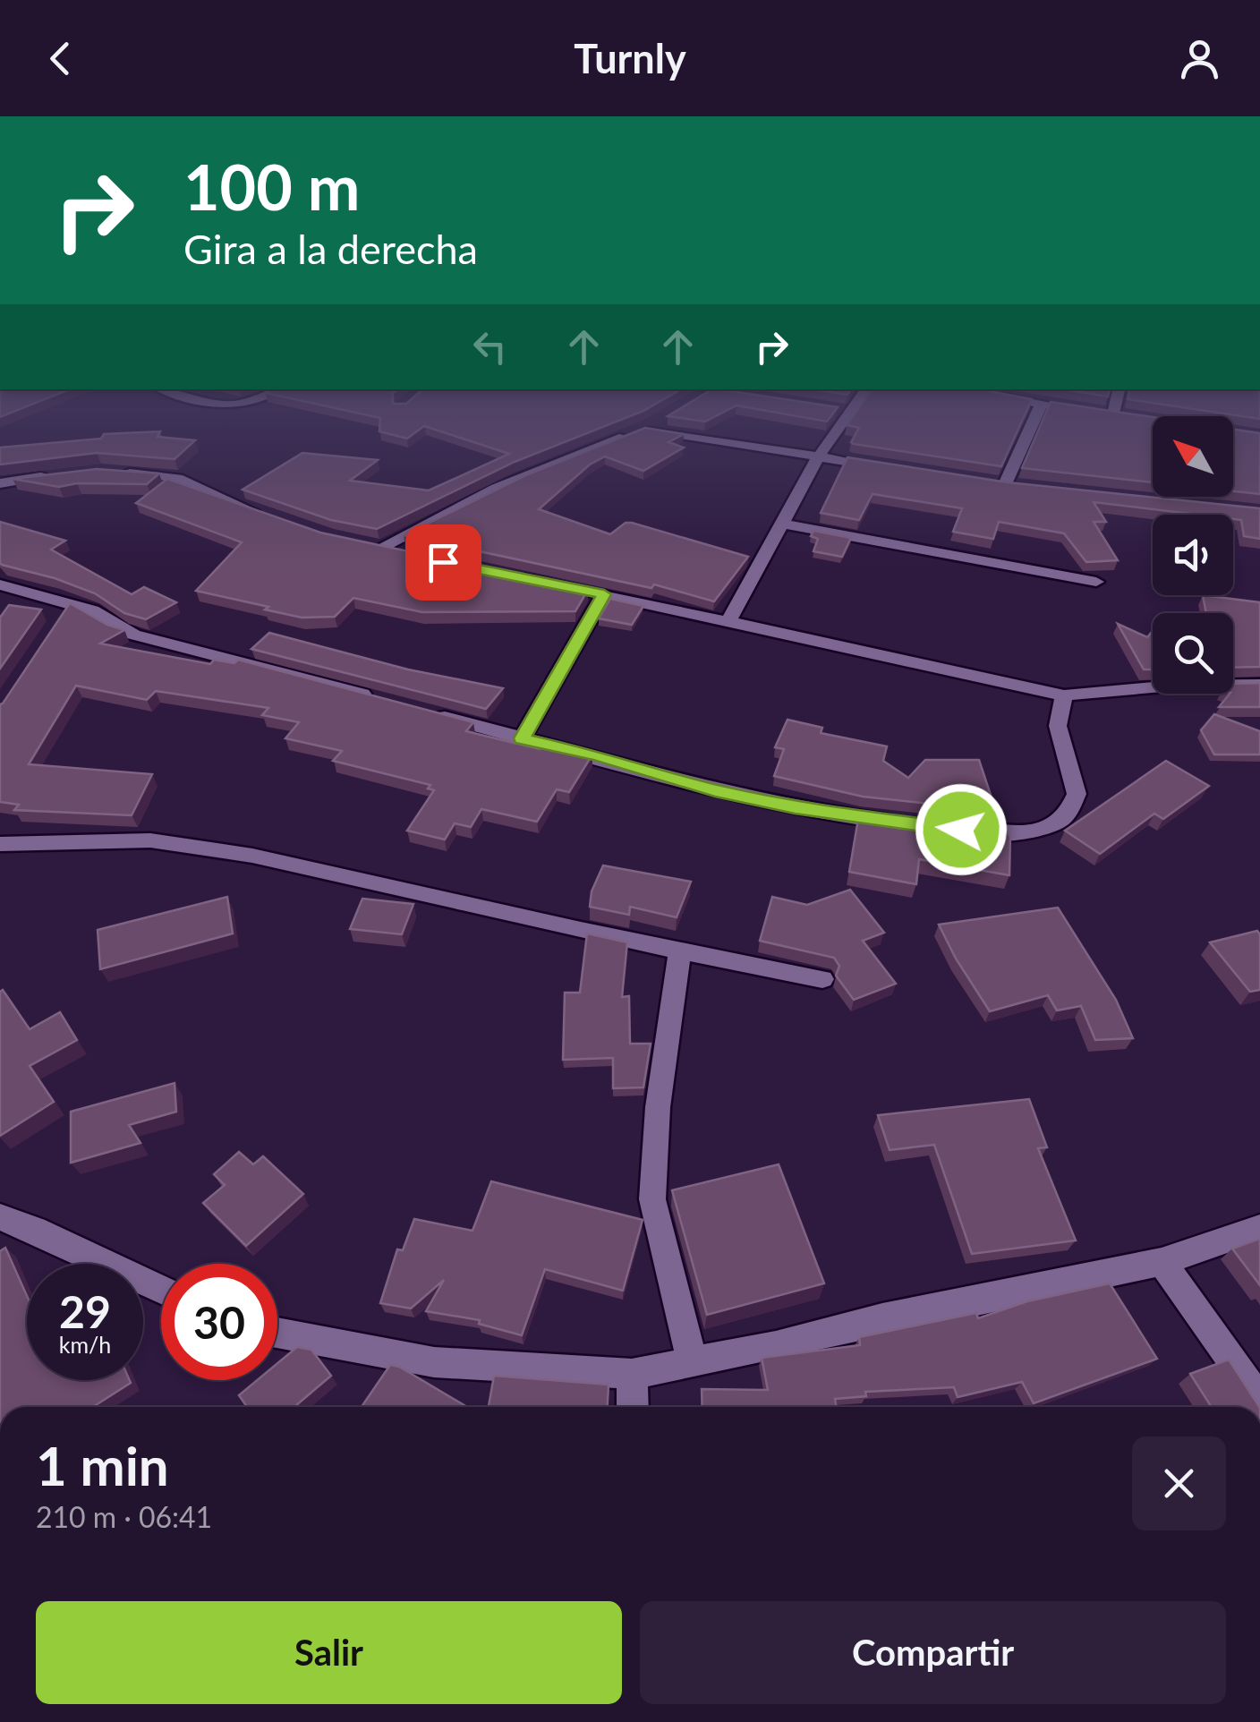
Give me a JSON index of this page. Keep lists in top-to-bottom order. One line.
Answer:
{"north":"top left","page":{"header":"Turnly","turn":["100 m","Gira a la derecha"],"speed":"29 km/h","limit":"30","heading":["1 min","210 m · 06:41"],"buttons":["Salir","Compartir"]}}
